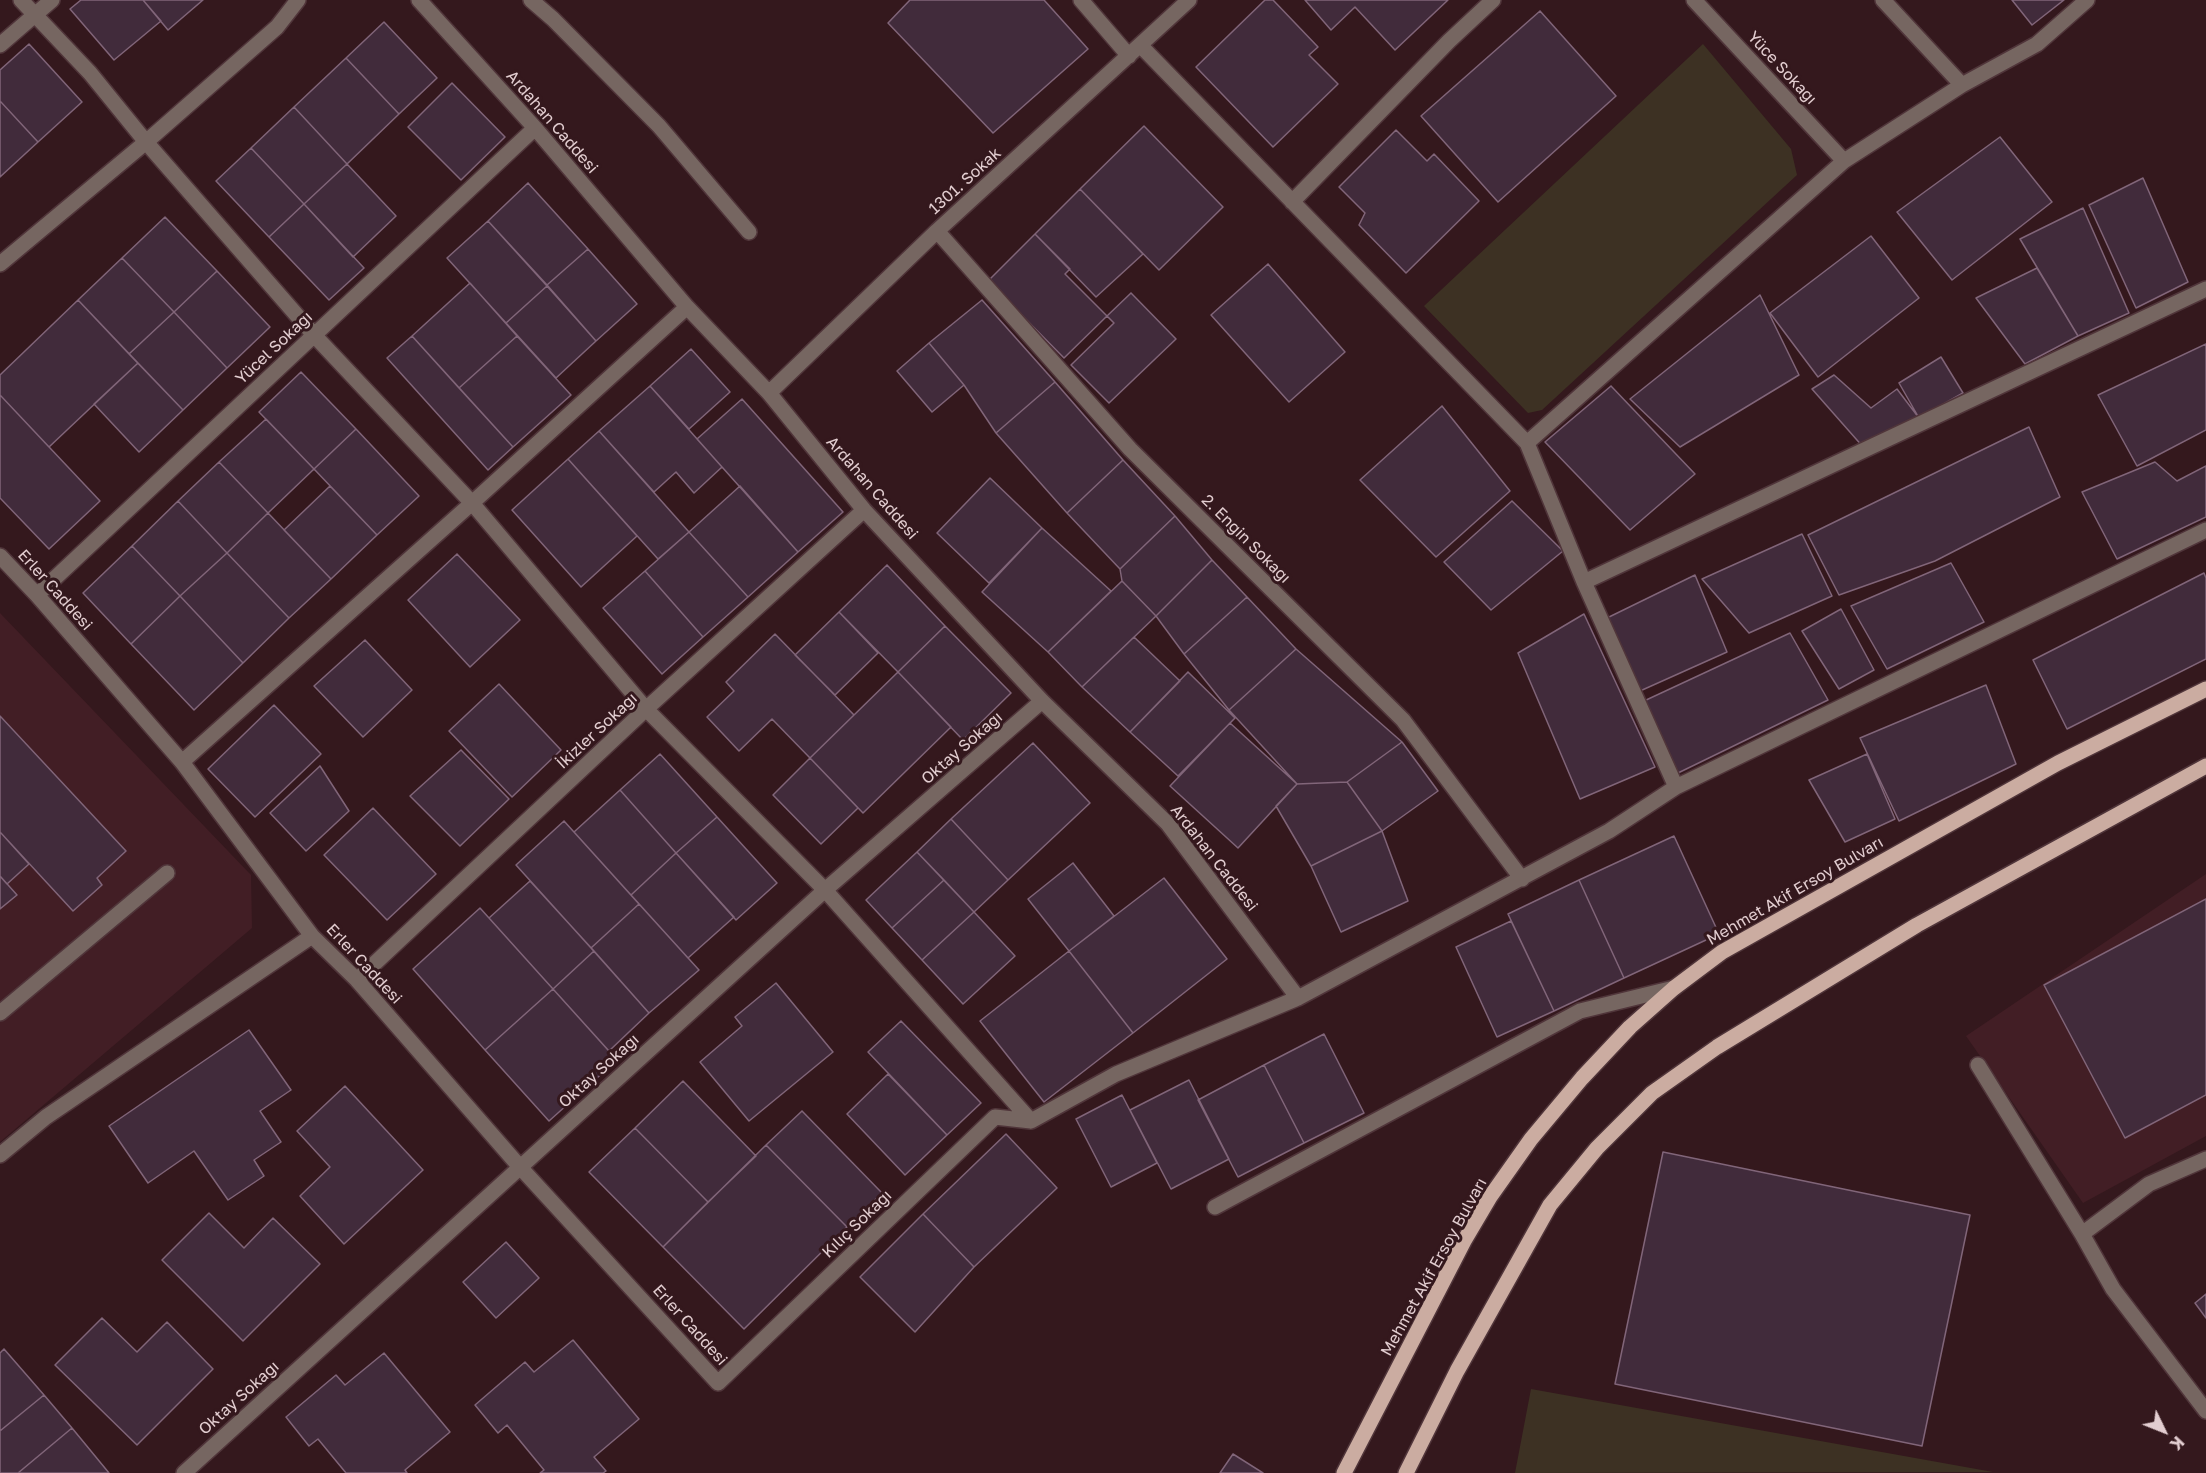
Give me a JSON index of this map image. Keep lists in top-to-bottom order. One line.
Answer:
{"streets":{"main road":["Mehmet Akif Ersoy Bulvarı"],"street":["Yüce Sokağı","Ardahan Caddesi","1301. Sokak","Yücel Sokağı","2. Engin Sokağı","Erler Caddesi","İkizler Sokağı","Oktay Sokağı","Kılıç Sokağı"]},"crossings":[["Ardahan Caddesi","1301. Sokak"],["Ardahan Caddesi","Yücel Sokağı"],["Ardahan Caddesi","İkizler Sokağı"],["Ardahan Caddesi","Oktay Sokağı"],["1301. Sokak","2. Engin Sokağı"],["Yücel Sokağı","Erler Caddesi"],["Erler Caddesi","İkizler Sokağı"],["Erler Caddesi","Oktay Sokağı"],["Erler Caddesi","Kılıç Sokağı"]],"north":"bottom right"}
